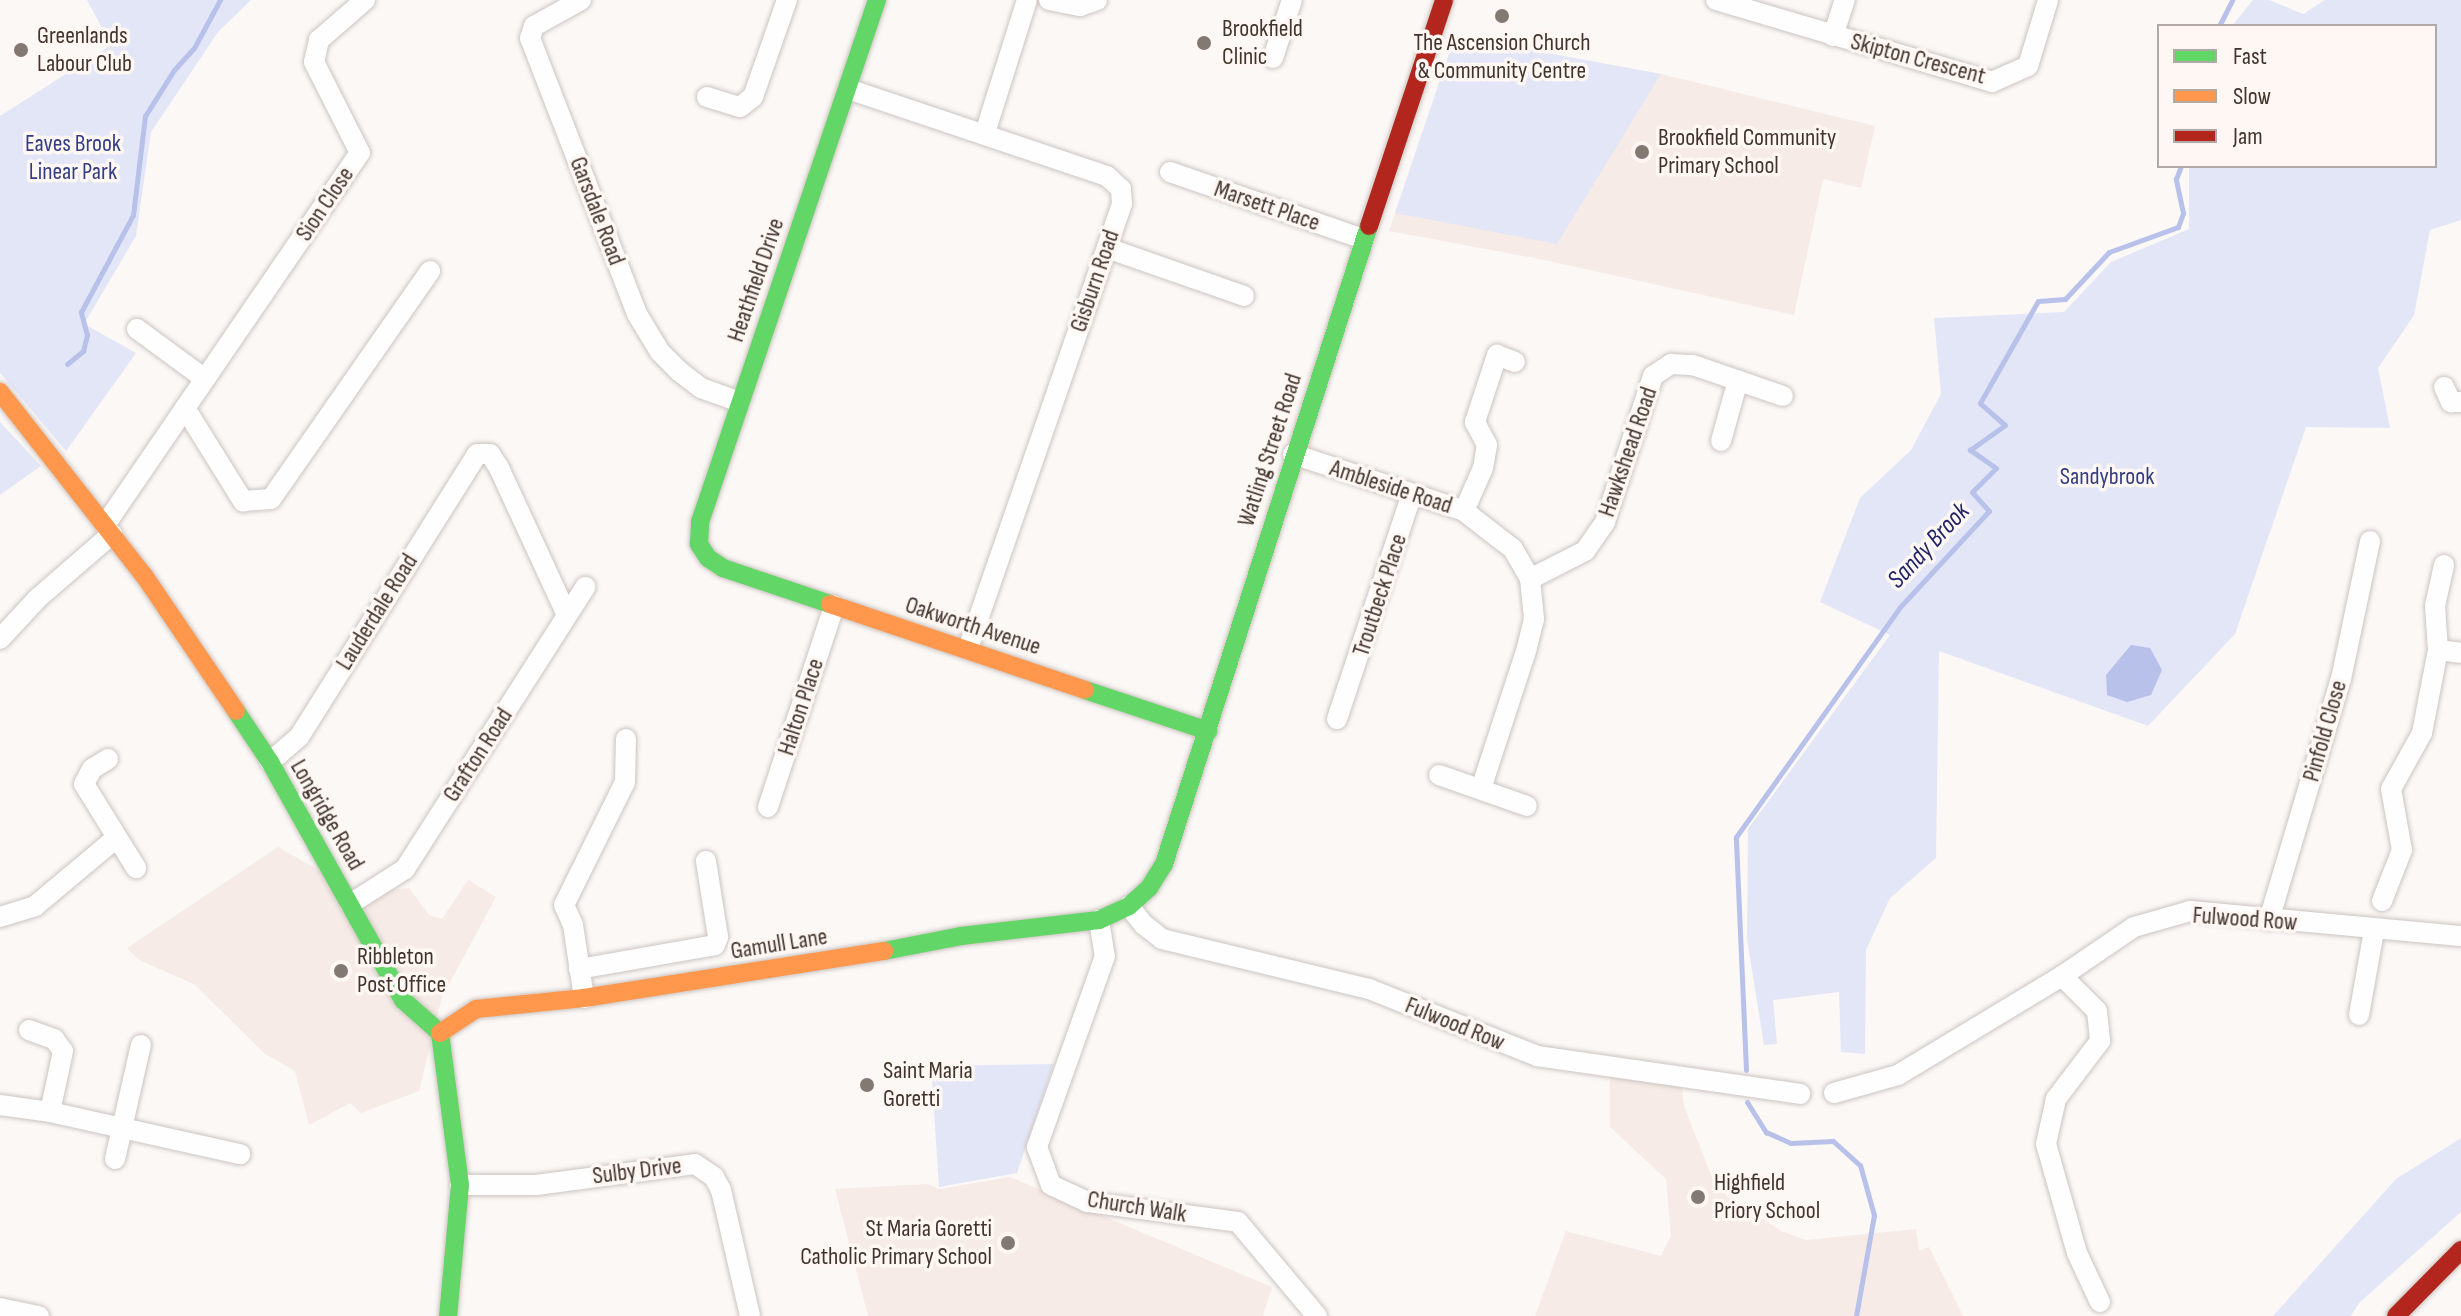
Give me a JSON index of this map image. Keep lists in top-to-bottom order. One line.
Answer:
{"streets":{"street":["Skipton Crescent","Sion Close","Marsett Place","Garsdale Road","Heathfield Drive","Gisburn Road","Watling Street Road","Hawkshead Road","Ambleside Road","Troutbeck Place","Lauderdale Road","Oakworth Avenue","Halton Place","Pinfold Close","Grafton Road","Longridge Road","Fulwood Row","Gamull Lane","Sulby Drive","Church Walk"]},"crossings":[["Sion Close","Longridge Road"],["Marsett Place","Watling Street Road"],["Garsdale Road","Heathfield Drive"],["Heathfield Drive","Gisburn Road"],["Heathfield Drive","Oakworth Avenue"],["Gisburn Road","Oakworth Avenue"],["Watling Street Road","Ambleside Road"],["Watling Street Road","Oakworth Avenue"],["Watling Street Road","Fulwood Row"],["Watling Street Road","Gamull Lane"],["Hawkshead Road","Ambleside Road"],["Ambleside Road","Troutbeck Place"],["Lauderdale Road","Grafton Road"],["Lauderdale Road","Longridge Road"],["Oakworth Avenue","Halton Place"],["Pinfold Close","Fulwood Row"],["Grafton Road","Longridge Road"],["Longridge Road","Gamull Lane"],["Fulwood Row","Gamull Lane"],["Gamull Lane","Church Walk"]],"water":["Sandy Brook"],"parks":["Eaves Brook Linear Park","Sandybrook"],"places":["The Ascension Church & Community Centre","Brookfield Clinic","Greenlands Labour Club","Brookfield Community Primary School","Ribbleton Post Office","Saint Maria Goretti","Highfield Priory School","St Maria Goretti Catholic Primary School"],"legend":["Fast","Slow","Jam"]}
